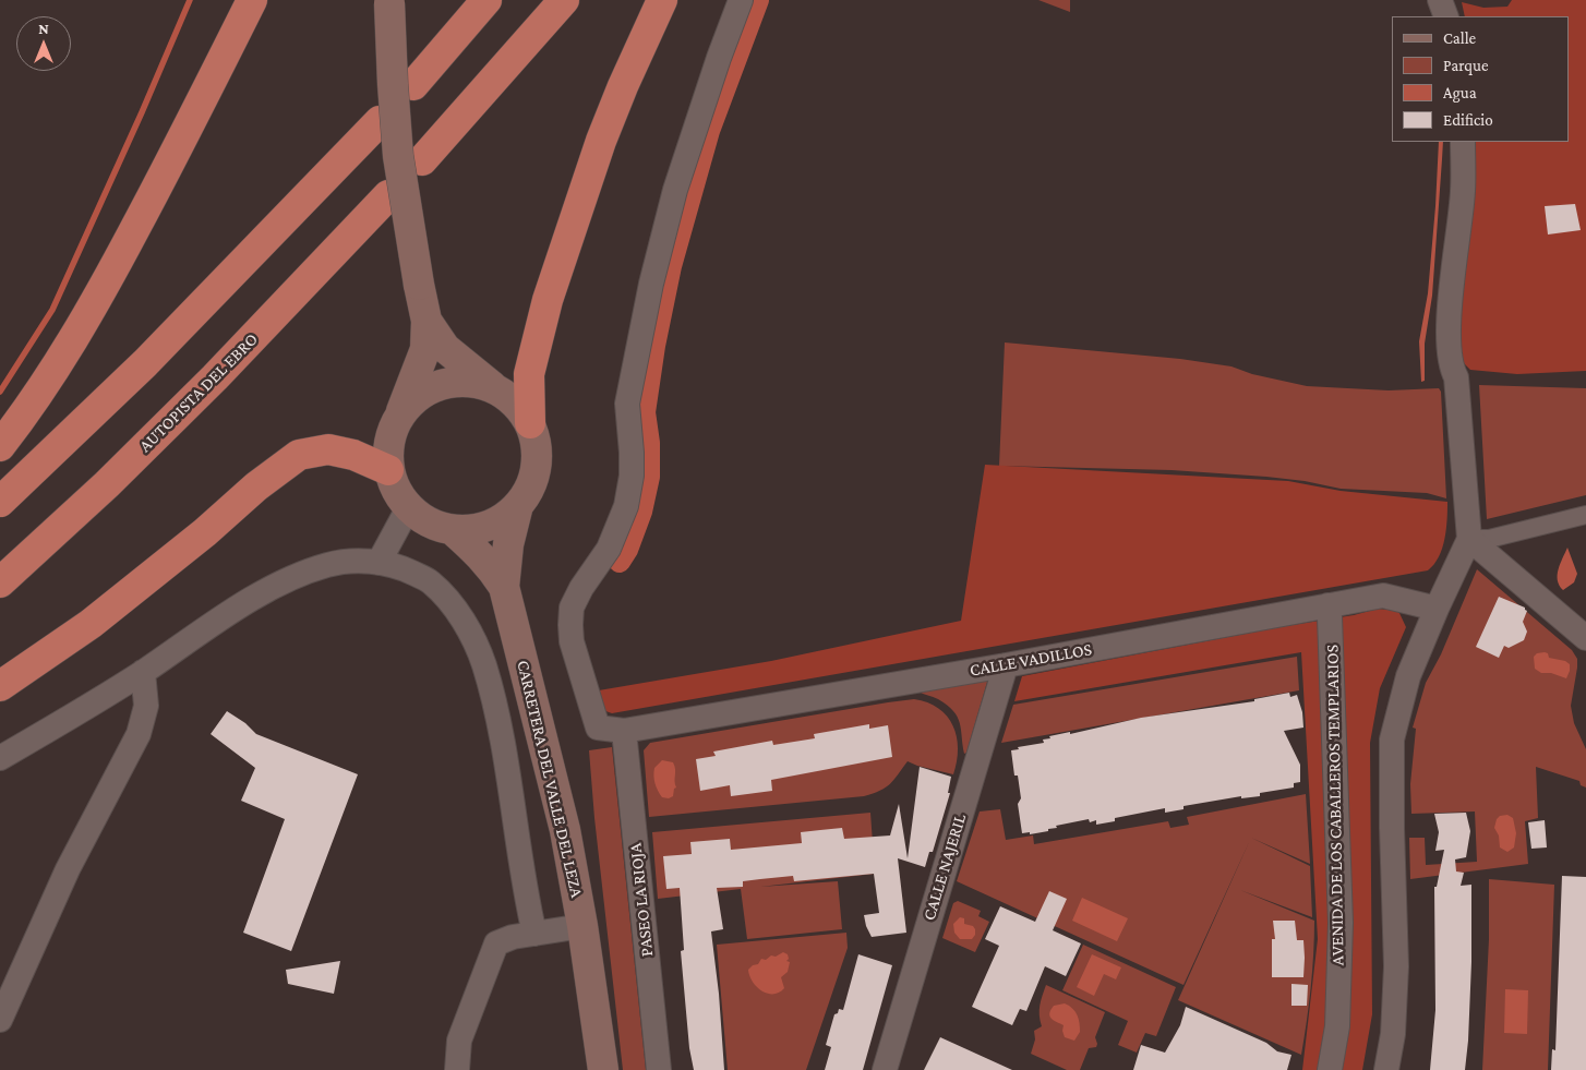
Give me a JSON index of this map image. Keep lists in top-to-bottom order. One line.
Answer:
{"streets":{"highway":["AUTOPISTA DEL EBRO"],"main road":["CARRETERA DEL VALLE DEL LEZA"],"street":["CALLE VADILLOS","AVENIDA DE LOS CABALLEROS TEMPLARIOS","CALLE NAJERIL","PASEO LA RIOJA"]},"crossings":[["CALLE VADILLOS","AVENIDA DE LOS CABALLEROS TEMPLARIOS"],["CALLE VADILLOS","CALLE NAJERIL"],["CALLE VADILLOS","PASEO LA RIOJA"]],"legend":["Calle","Parque","Agua","Edificio"],"north":"top"}
